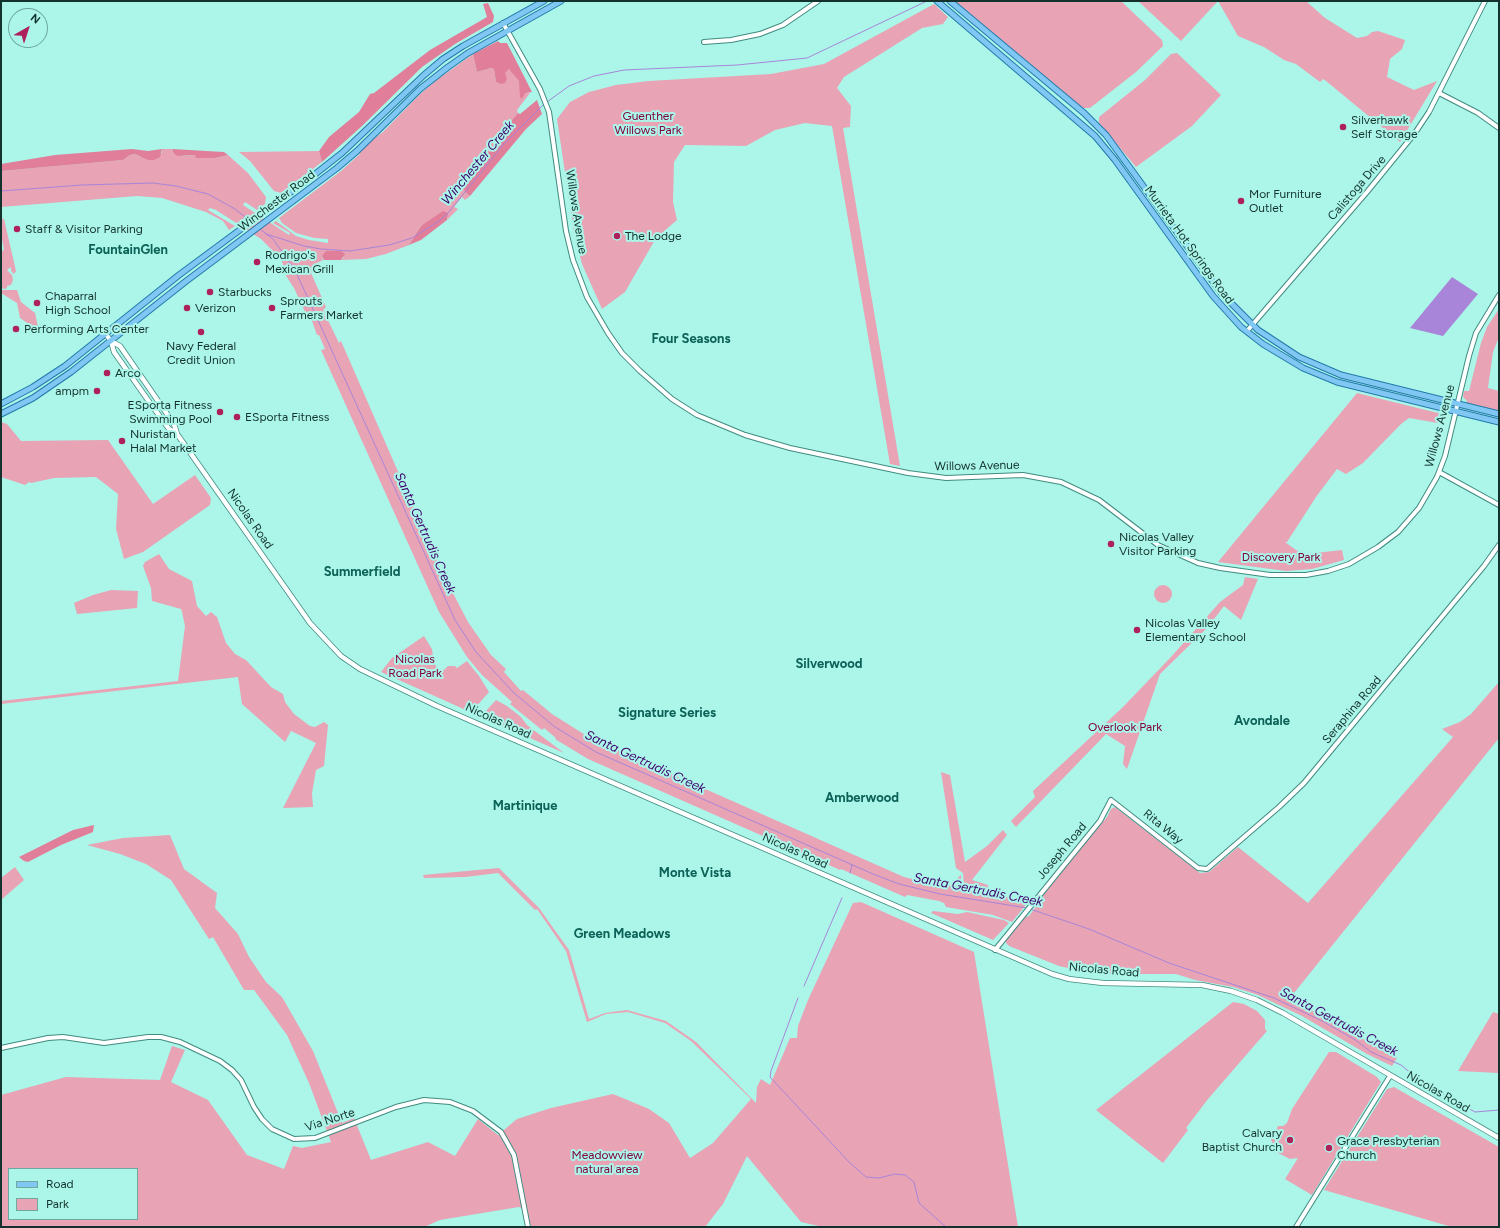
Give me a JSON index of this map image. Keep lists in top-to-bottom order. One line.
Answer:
{"streets":{"main road":["Winchester Road","Murrieta Hot Springs Road","Nicolas Road"],"street":["Calistoga Drive","Willows Avenue","Seraphina Road","Rita Way","Joseph Road","Via Norte"]},"crossings":[["Calistoga Drive","Murrieta Hot Springs Road"],["Winchester Road","Willows Avenue"],["Winchester Road","Nicolas Road"],["Willows Avenue","Murrieta Hot Springs Road"],["Nicolas Road","Joseph Road"],["Seraphina Road","Rita Way"],["Rita Way","Joseph Road"]],"districts":["FountainGlen","Four Seasons","Summerfield","Silverwood","Signature Series","Avondale","Amberwood","Martinique","Monte Vista","Green Meadows"],"water":["Winchester Creek","Santa Gertrudis Creek"],"parks":["Guenther Willows Park","Discovery Park","Nicolas Road Park","Overlook Park","Meadowview natural area"],"places":["Silverhawk Self Storage","Mor Furniture Outlet","Staff & Visitor Parking","The Lodge","Rodrigo's Mexican Grill","Starbucks","Chaparral High School","Verizon","Sprouts Farmers Market","Performing Arts Center","Navy Federal Credit Union","Arco","ampm","ESporta Fitness Swimming Pool","ESporta Fitness","Nuristan Halal Market","Nicolas Valley Visitor Parking","Nicolas Valley Elementary School","Calvary Baptist Church","Grace Presbyterian Church"],"legend":["Road","Park"],"north":"top right"}
